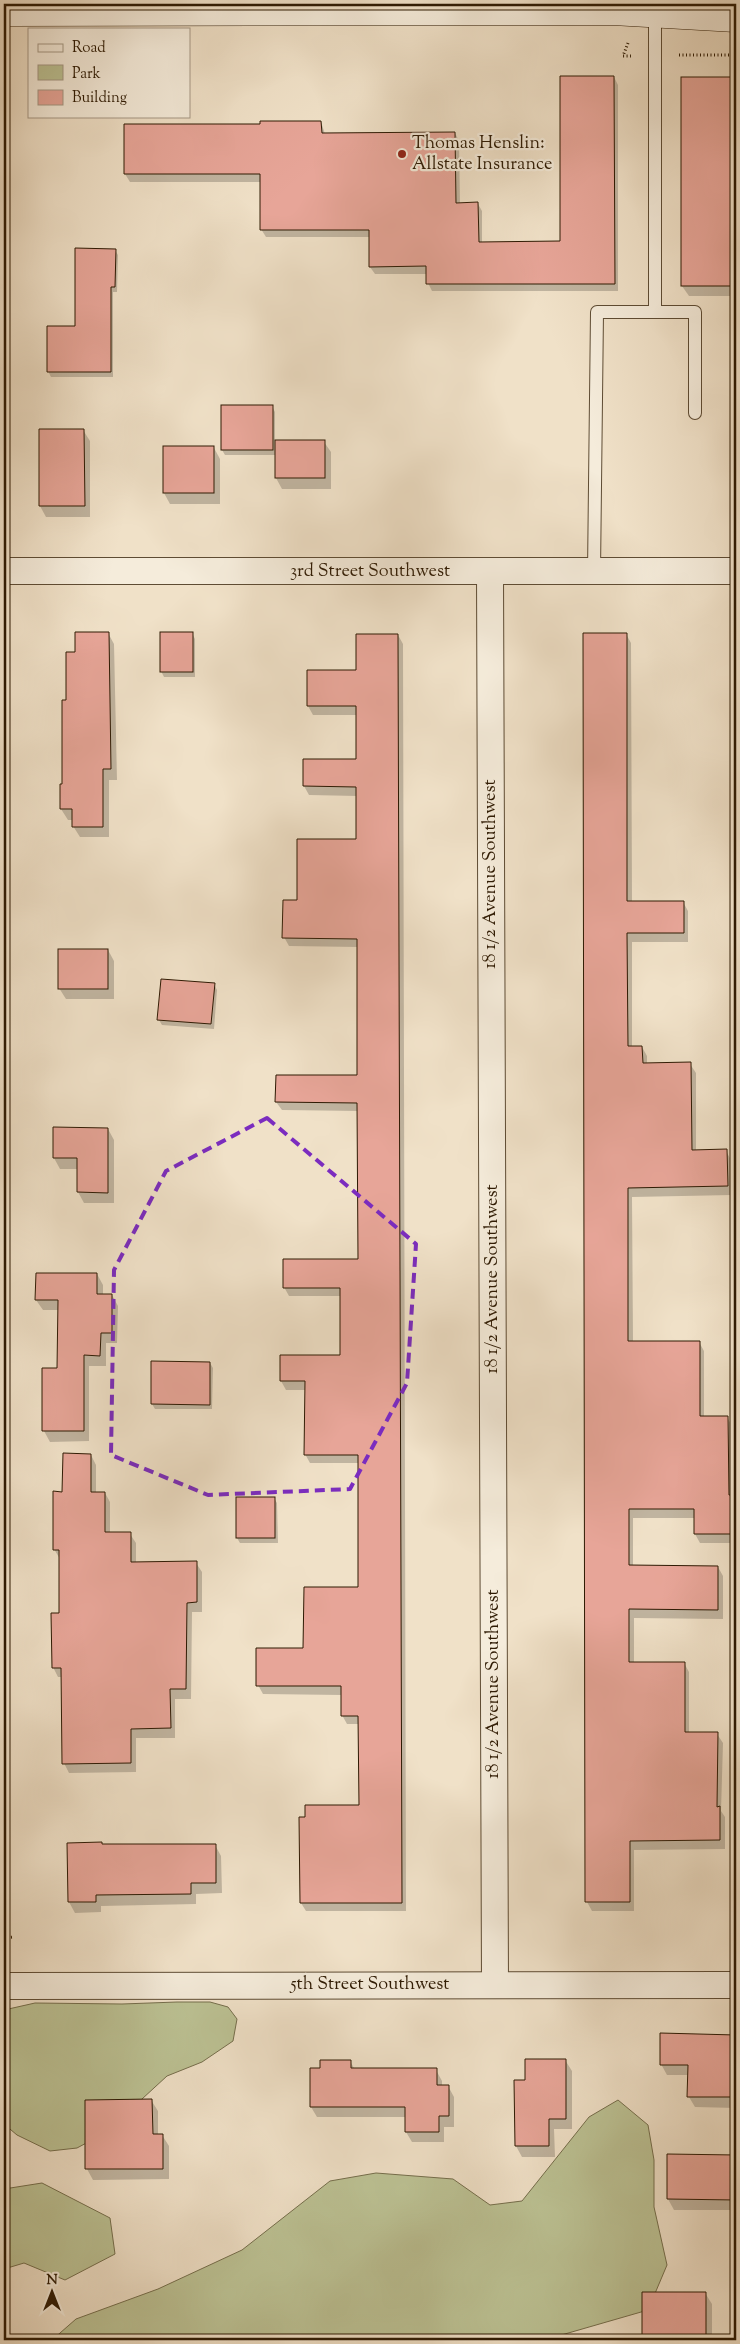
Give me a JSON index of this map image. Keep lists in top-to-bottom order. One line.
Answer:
{"streets":{"street":["3rd Street Southwest","18 1/2 Avenue Southwest","5th Street Southwest"]},"crossings":[["3rd Street Southwest","18 1/2 Avenue Southwest"],["18 1/2 Avenue Southwest","5th Street Southwest"]],"places":["Thomas Henslin: Allstate Insurance"],"legend":["Road","Park","Building"],"north":"top"}
